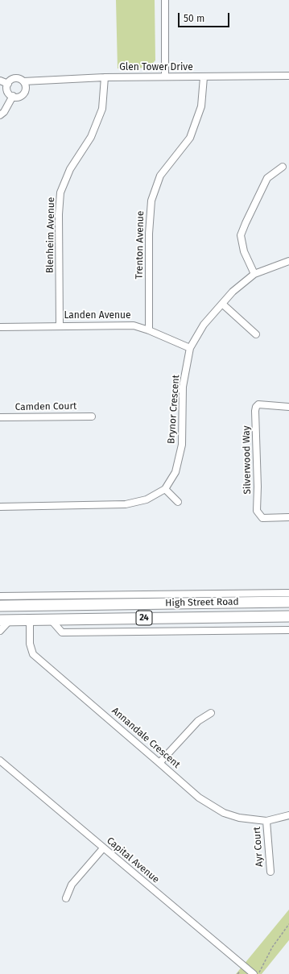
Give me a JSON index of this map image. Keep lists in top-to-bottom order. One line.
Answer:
{"streets":{"main road":["High Street Road","24"],"street":["Glen Tower Drive","Blenheim Avenue","Trenton Avenue","Landen Avenue","Camden Court","Brynor Crescent","Silverwood Way","Annandale Crescent","Ayr Court","Capital Avenue"]},"crossings":[["Glen Tower Drive","Blenheim Avenue"],["Glen Tower Drive","Trenton Avenue"],["Blenheim Avenue","Landen Avenue"],["Trenton Avenue","Landen Avenue"],["Landen Avenue","Brynor Crescent"],["High Street Road","Annandale Crescent"],["Annandale Crescent","Ayr Court"]],"scale_bar":"50 m"}
